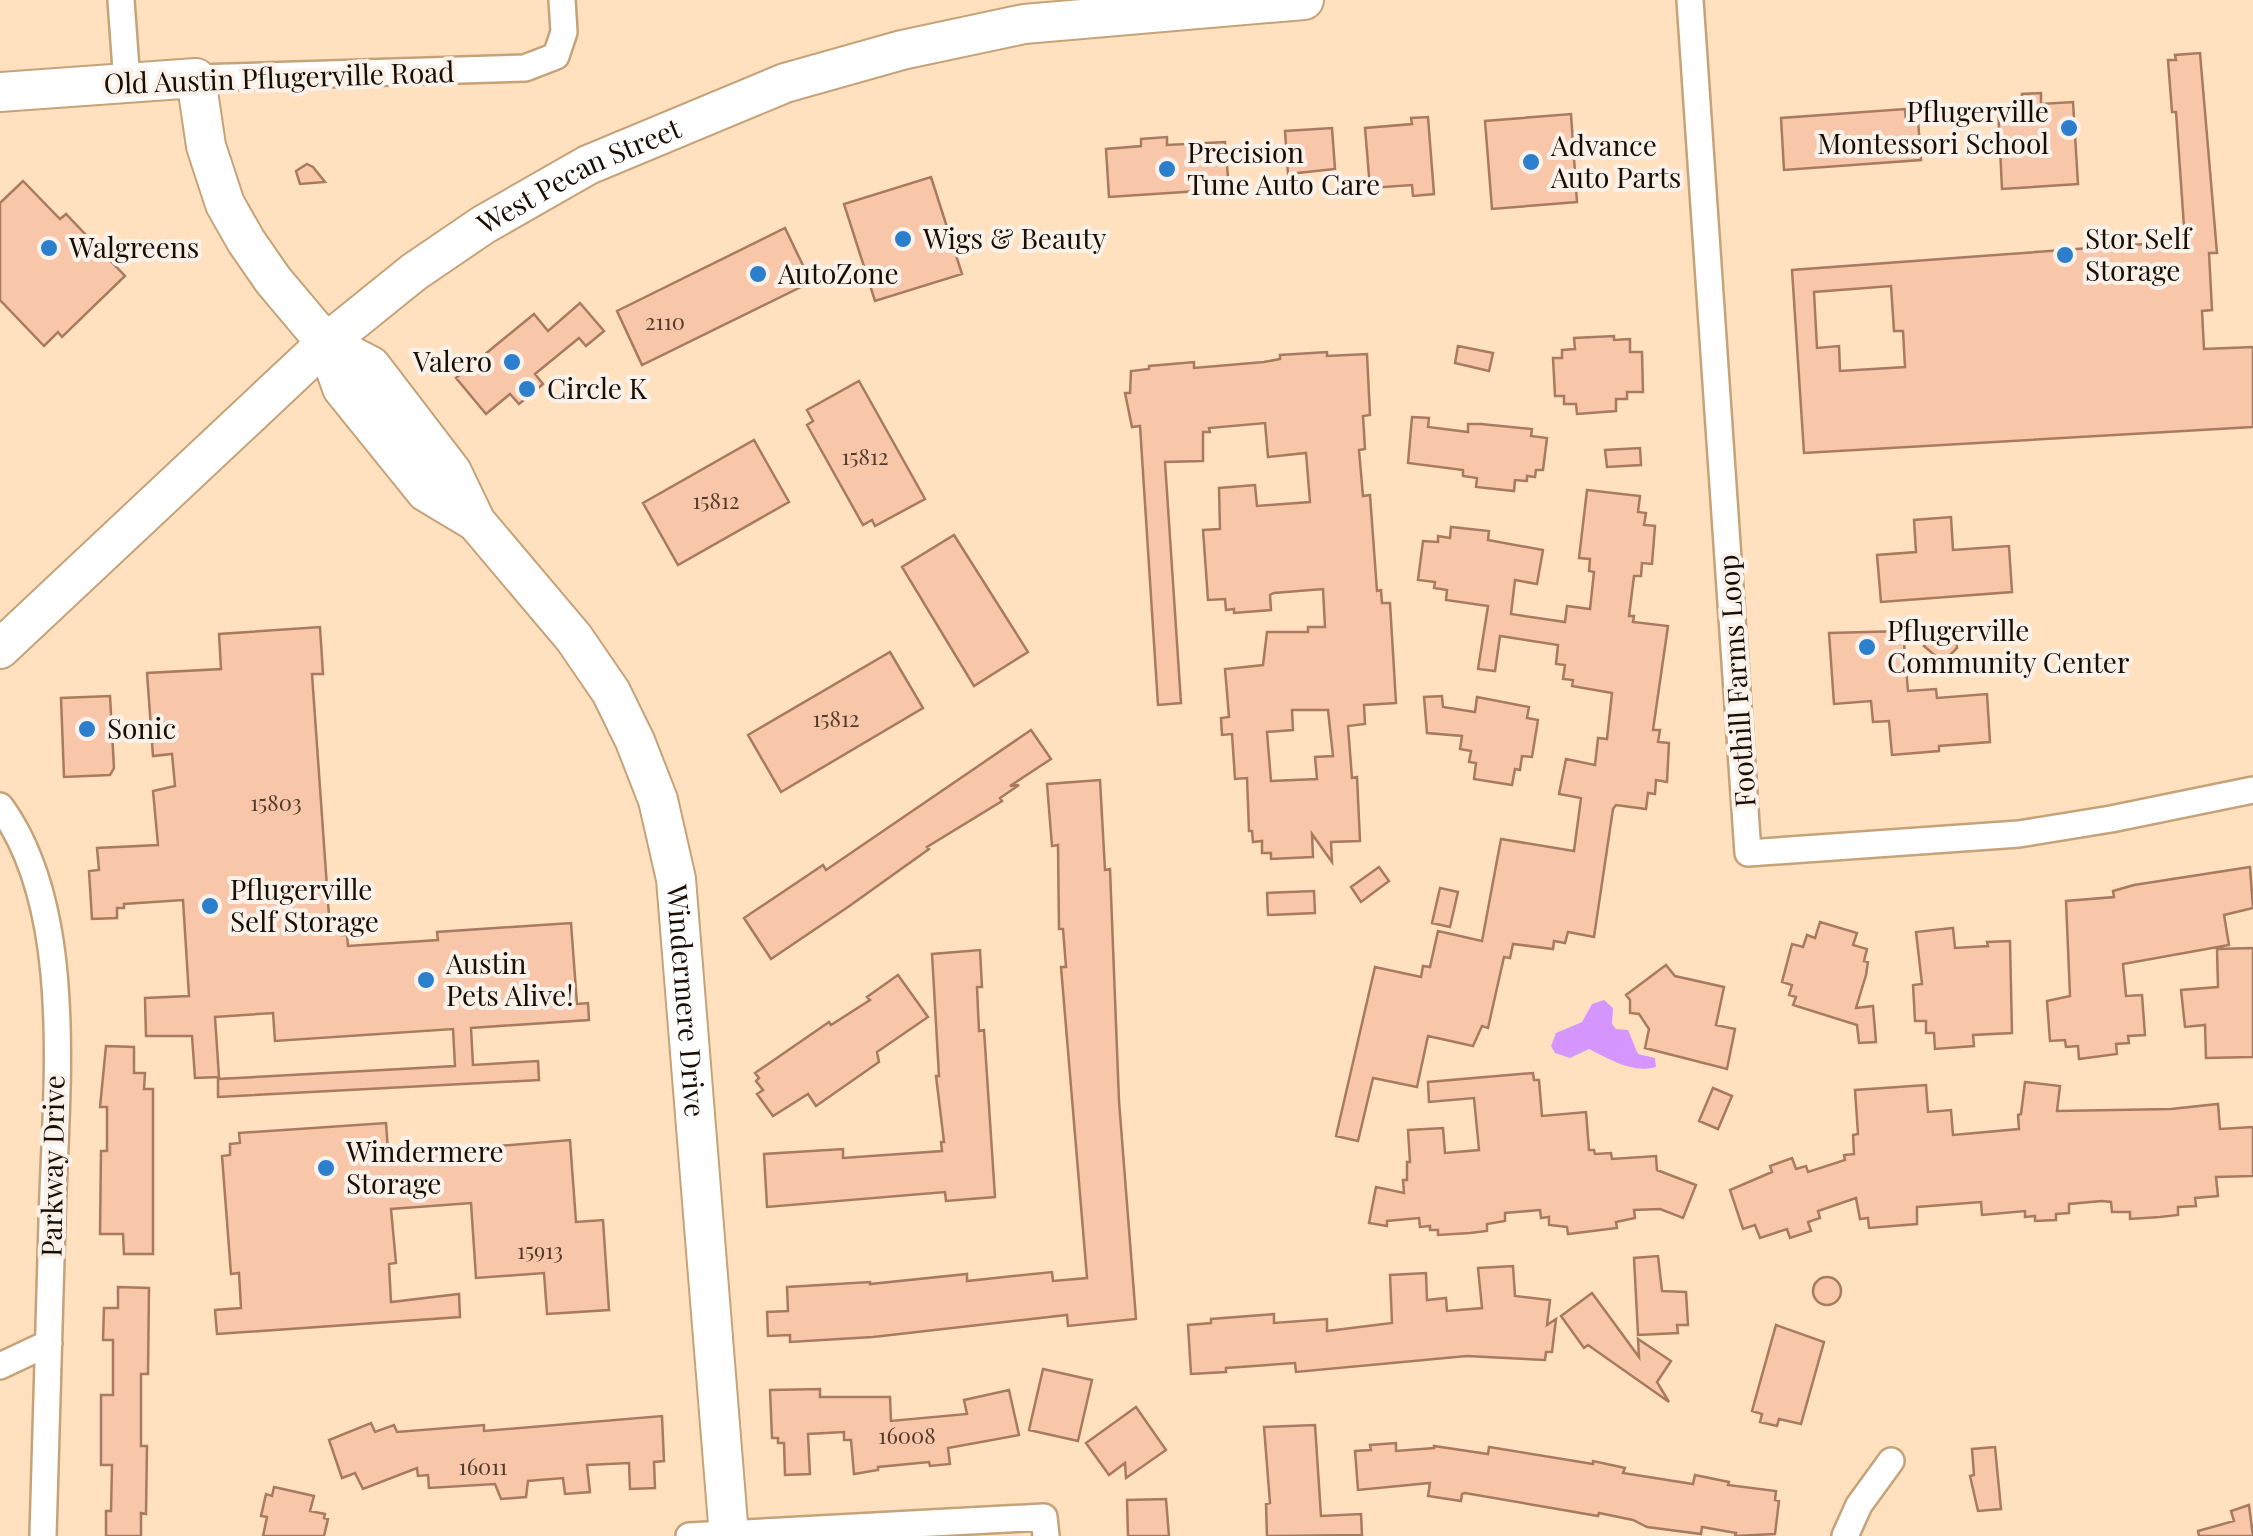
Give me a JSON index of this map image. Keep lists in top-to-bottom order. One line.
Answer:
{"streets":{"street":["Old Austin Pflugerville Road","West Pecan Street","Foothill Farms Loop","Windermere Drive","Parkway Drive"]},"crossings":[["Old Austin Pflugerville Road","Windermere Drive"],["West Pecan Street","Windermere Drive"]],"places":["Pflugerville Montessori School","Advance Auto Parts","Precision Tune Auto Care","Wigs & Beauty","Walgreens","Stor Self Storage","AutoZone","Valero","Circle K","Pflugerville Community Center","Sonic","Pflugerville Self Storage","Austin Pets Alive!","Windermere Storage"],"house_numbers":["2110","15812","15812","15812","15803","15913","16008","16011"]}
